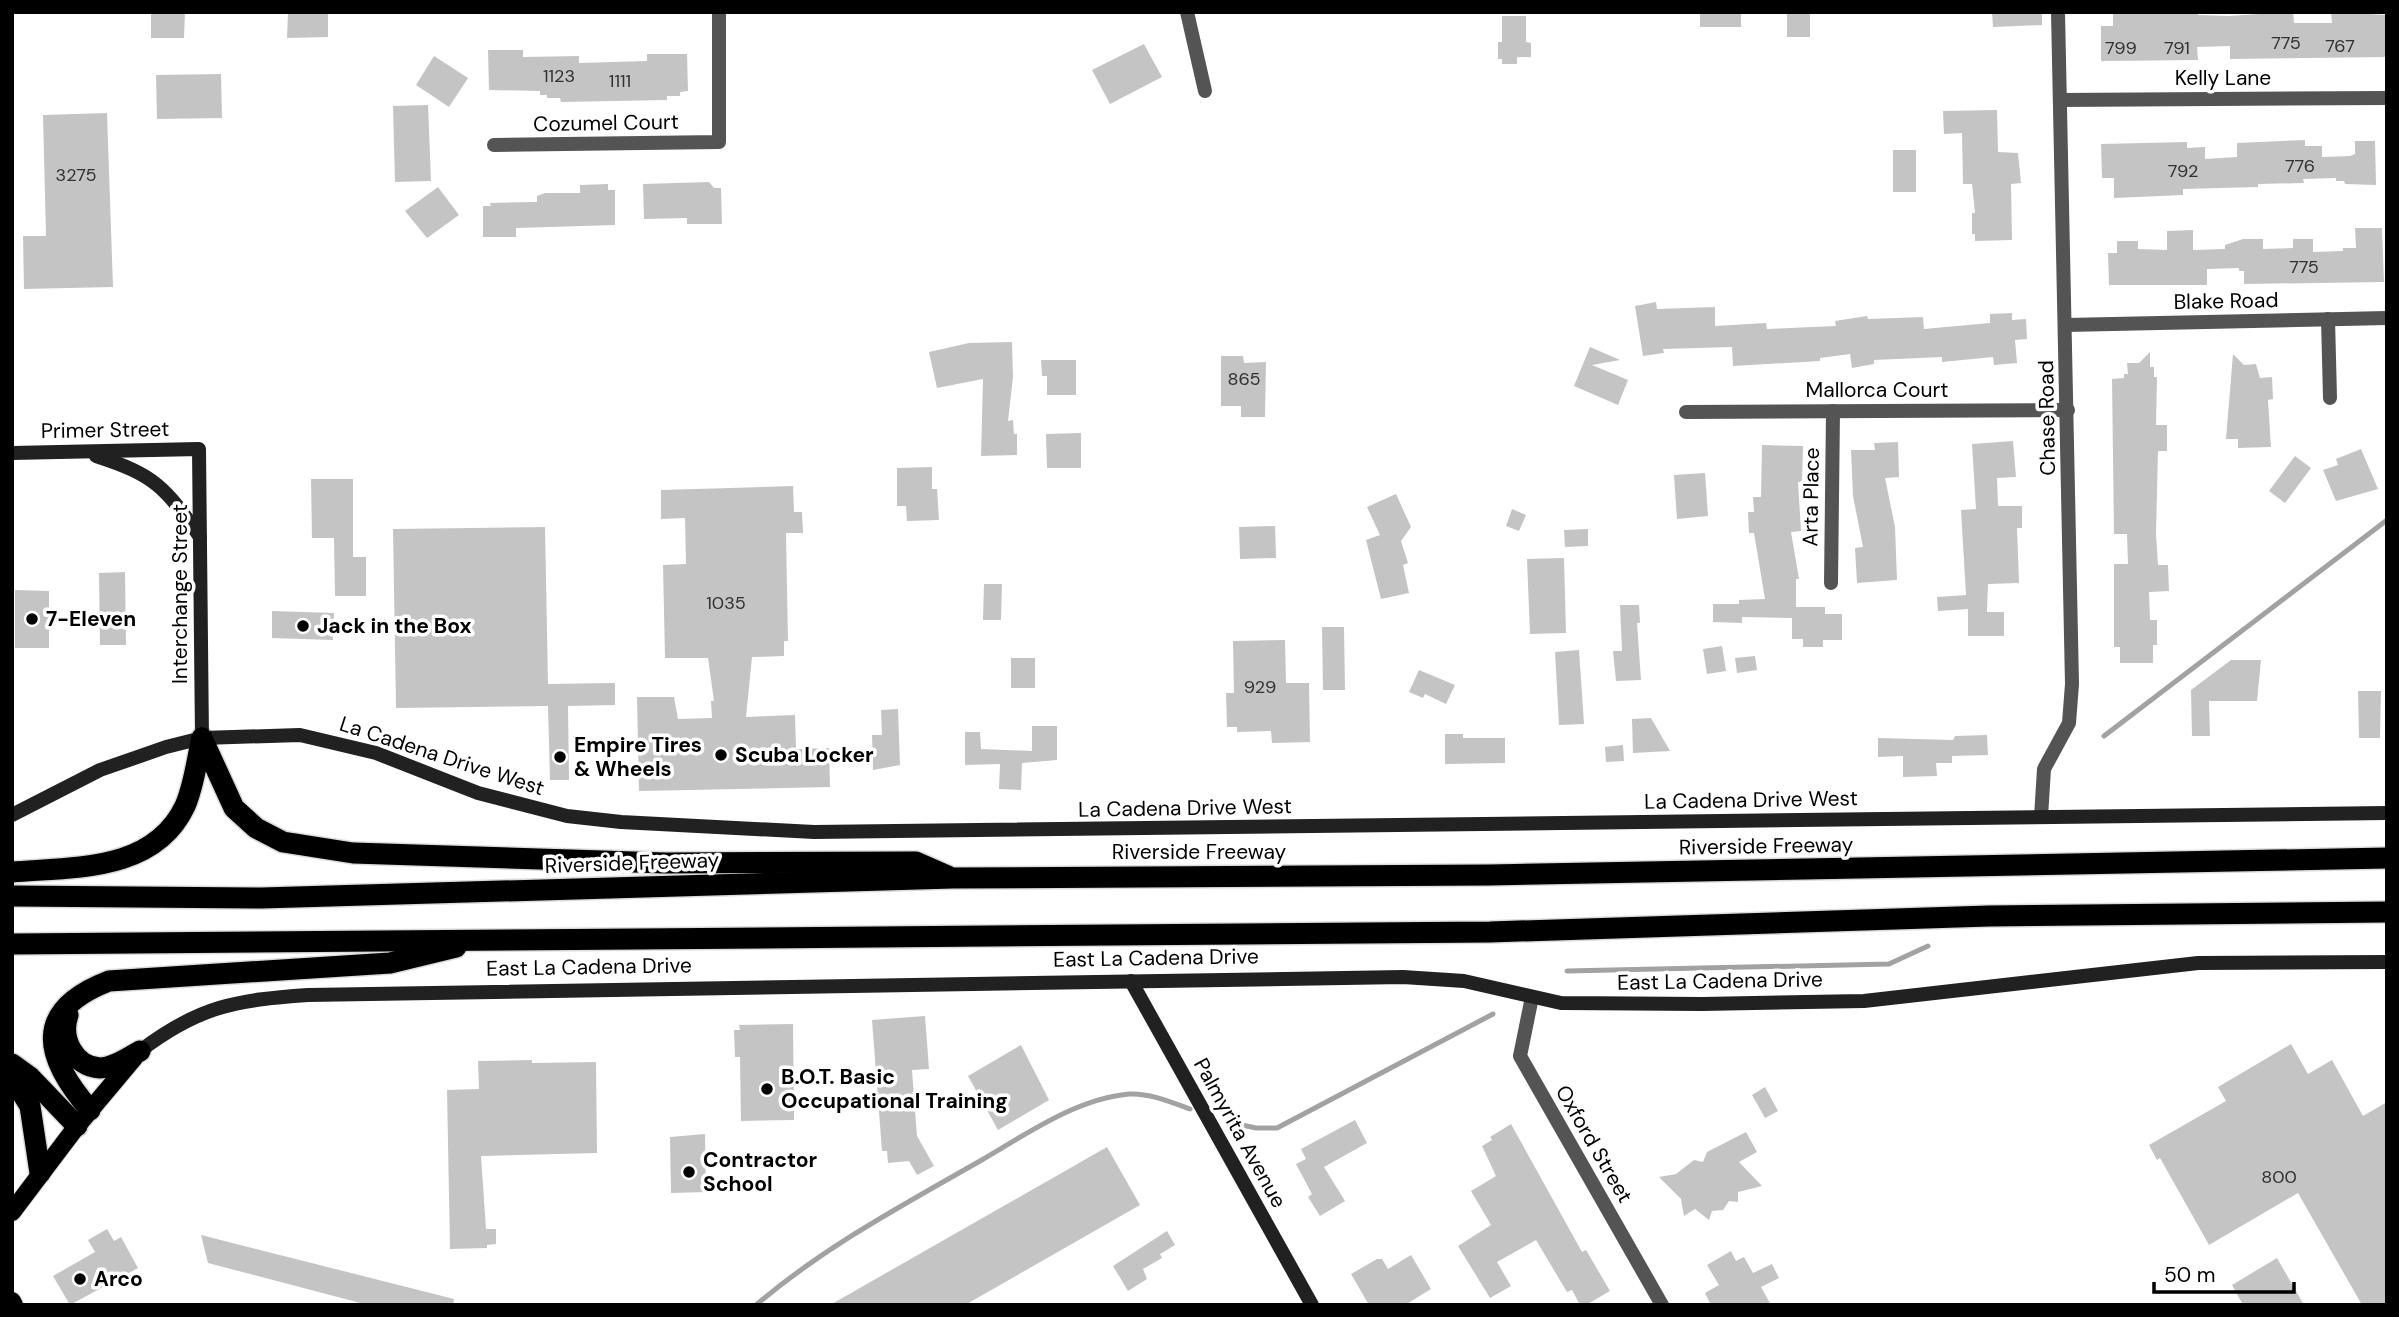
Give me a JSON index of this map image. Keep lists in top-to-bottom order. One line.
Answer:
{"streets":{"highway":["Riverside Freeway"],"main road":["Primer Street","Interchange Street","La Cadena Drive West","East La Cadena Drive","Palmyrita Avenue"],"street":["Kelly Lane","Cozumel Court","Blake Road","Mallorca Court","Chase Road","Arta Place","Oxford Street"]},"crossings":[["Kelly Lane","Chase Road"],["Blake Road","Chase Road"],["Mallorca Court","Chase Road"],["Mallorca Court","Arta Place"],["Chase Road","La Cadena Drive West"],["Primer Street","Interchange Street"],["Interchange Street","La Cadena Drive West"],["East La Cadena Drive","Palmyrita Avenue"],["East La Cadena Drive","Oxford Street"]],"places":["7-Eleven","Jack in the Box","Scuba Locker","Empire Tires & Wheels","B.O.T. Basic Occupational Training","Contractor School","Arco"],"house_numbers":["775","767","799","791","1123","1111","776","792","3275","775","865","1035","929","800"],"scale_bar":"50 m"}
